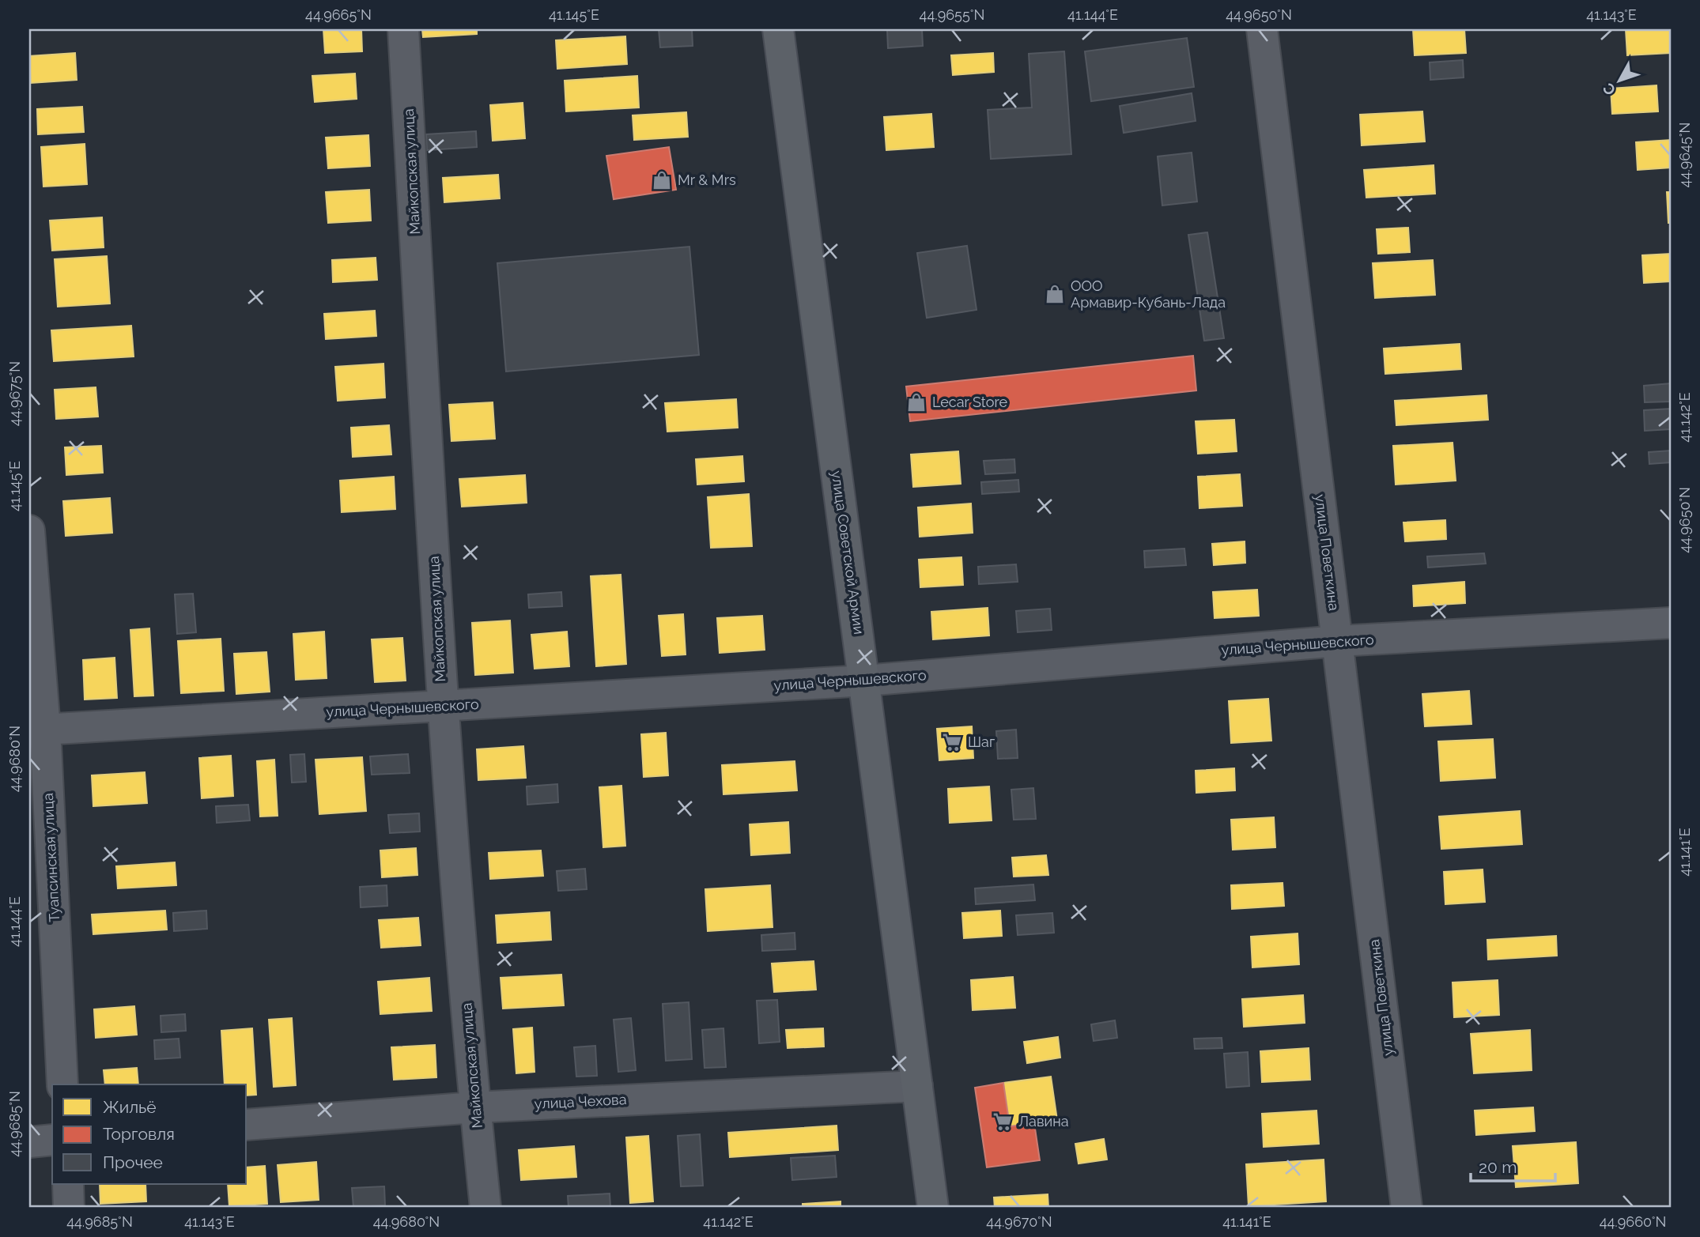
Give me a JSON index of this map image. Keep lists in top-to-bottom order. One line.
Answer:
{"streets":{"main road":["улица Советской Армии"],"street":["Майкопская улица","улица Поветкина","улица Чернышевского","Туапсинская улица","улица Чехова"]},"crossings":[["Майкопская улица","улица Чернышевского"],["Майкопская улица","улица Чехова"],["улица Советской Армии","улица Чернышевского"],["улица Советской Армии","улица Чехова"],["улица Поветкина","улица Чернышевского"],["улица Чернышевского","Туапсинская улица"]],"places":{"shop":["Mr & Mrs","ООО Армавир-Кубань-Лада","Lecar Store"],"supermarket":["Шаг","Лавина"]},"legend":["Жильё","Торговля","Прочее"],"scale_bar":"20 m","north":"bottom left","coordinates":["44.9665°N","41.145°E","44.9655°N","41.144°E","44.9650°N","41.143°E","44.9645°N","44.9675°N","41.142°E","44.9680°N","41.141°E","44.9685°N","44.9670°N","44.9660°N"]}
